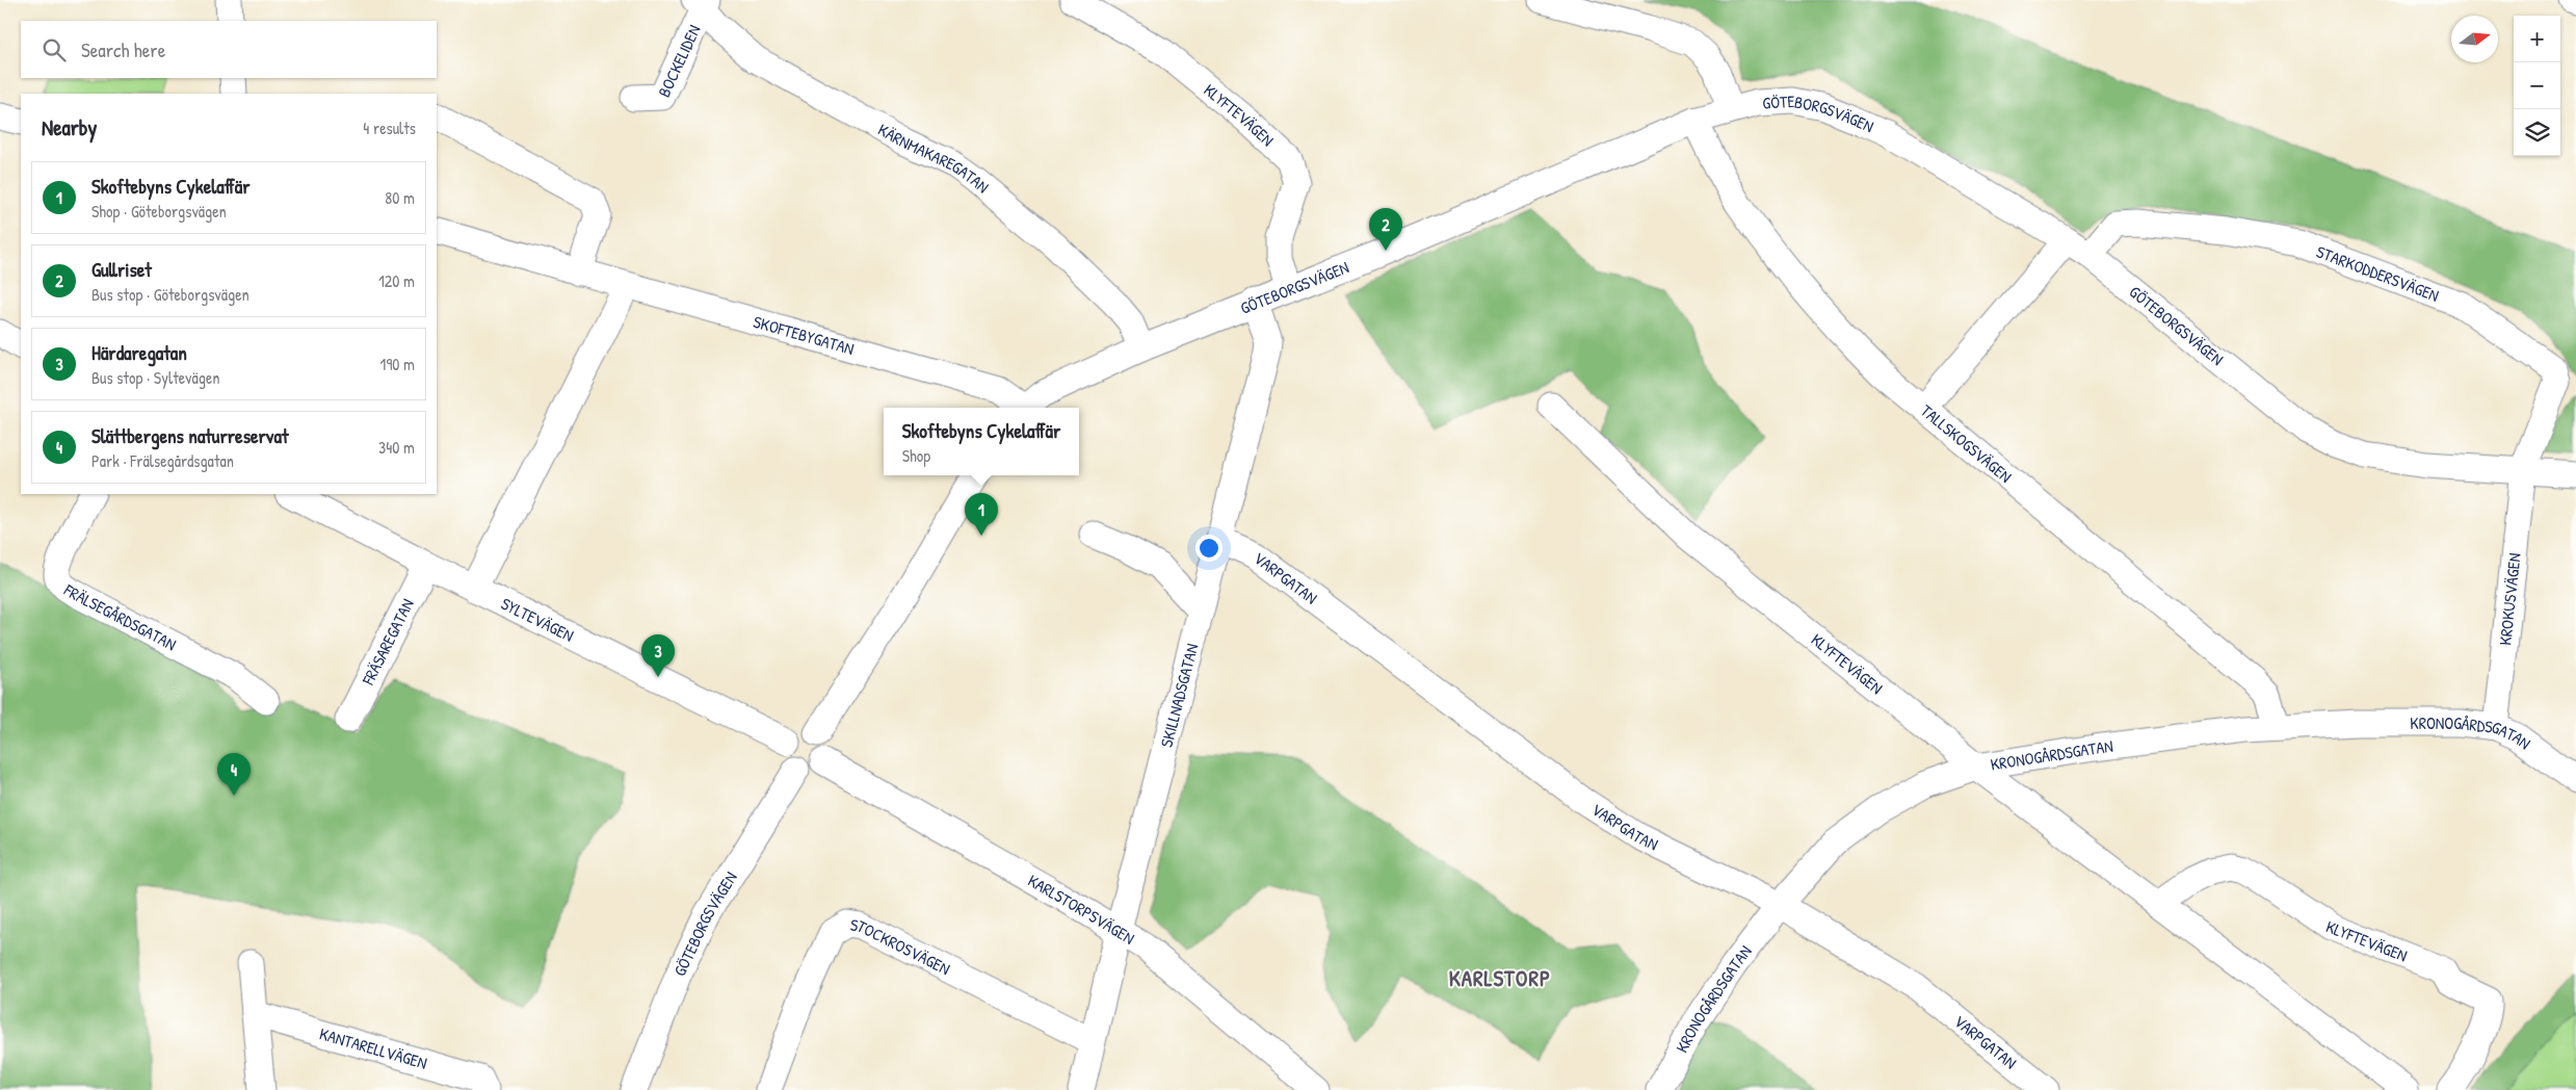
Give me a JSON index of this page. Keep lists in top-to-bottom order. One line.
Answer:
{"streets":{"street":["BOCKELIDEN","KLYFTEVÄGEN","GÖTEBORGSVÄGEN","KÄRNMAKAREGATAN","STARKODDERSVÄGEN","SKOFTEBYGATAN","TALLSKOGSVÄGEN","VARPGATAN","KROKUSVÄGEN","FRÄLSEGÅRDSGATAN","SYLTEVÄGEN","FRÄSAREGATAN","SKILLNADSGATAN","KRONOGÅRDSGATAN","KARLSTORPSVÄGEN","STOCKROSVÄGEN","KANTARELLVÄGEN"]},"crossings":[["BOCKELIDEN","KÄRNMAKAREGATAN"],["KLYFTEVÄGEN","GÖTEBORGSVÄGEN"],["KLYFTEVÄGEN","KRONOGÅRDSGATAN"],["GÖTEBORGSVÄGEN","KÄRNMAKAREGATAN"],["GÖTEBORGSVÄGEN","STARKODDERSVÄGEN"],["GÖTEBORGSVÄGEN","TALLSKOGSVÄGEN"],["GÖTEBORGSVÄGEN","KROKUSVÄGEN"],["GÖTEBORGSVÄGEN","SYLTEVÄGEN"],["GÖTEBORGSVÄGEN","SKILLNADSGATAN"],["GÖTEBORGSVÄGEN","KARLSTORPSVÄGEN"],["STARKODDERSVÄGEN","KROKUSVÄGEN"],["TALLSKOGSVÄGEN","KRONOGÅRDSGATAN"],["VARPGATAN","SKILLNADSGATAN"],["VARPGATAN","KRONOGÅRDSGATAN"],["KROKUSVÄGEN","KRONOGÅRDSGATAN"],["SYLTEVÄGEN","FRÄSAREGATAN"],["SYLTEVÄGEN","KARLSTORPSVÄGEN"],["SKILLNADSGATAN","KARLSTORPSVÄGEN"],["SKILLNADSGATAN","STOCKROSVÄGEN"]],"districts":["KARLSTORP"],"north":"right","page":{"map_buttons":["+","−"],"search":"Search here","heading":["Nearby","4 results"],"list":[{"mark":"1","name":"Skoftebyns Cykelaffär","note":"Shop · Göteborgsvägen","value":"80 m"},{"mark":"2","name":"Gullriset","note":"Bus stop · Göteborgsvägen","value":"120 m"},{"mark":"3","name":"Härdaregatan","note":"Bus stop · Syltevägen","value":"190 m"},{"mark":"4","name":"Slättbergens naturreservat","note":"Park · Frälsegårdsgatan","value":"340 m"}],"pins":["2","1","3","4"],"popup":["Skoftebyns Cykelaffär","Shop"]}}
